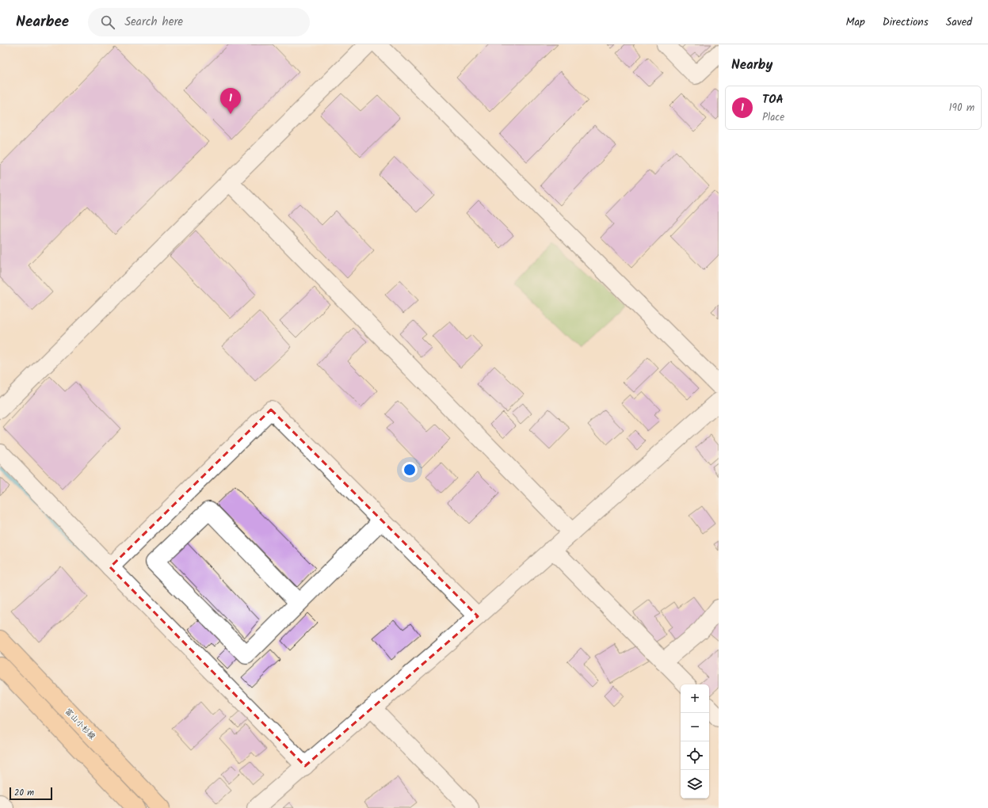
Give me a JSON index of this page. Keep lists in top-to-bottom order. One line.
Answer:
{"streets":{"main road":["富山小杉線"]},"scale_bar":"20 m","page":{"header":"Nearbee","search":"Search here","nav":["Map","Directions","Saved"],"heading":"Nearby","list":[{"mark":"1","name":"TOA","note":"Place","value":"190 m"}],"pins":"1","map_buttons":["+","−"],"scale":"20 m"}}
